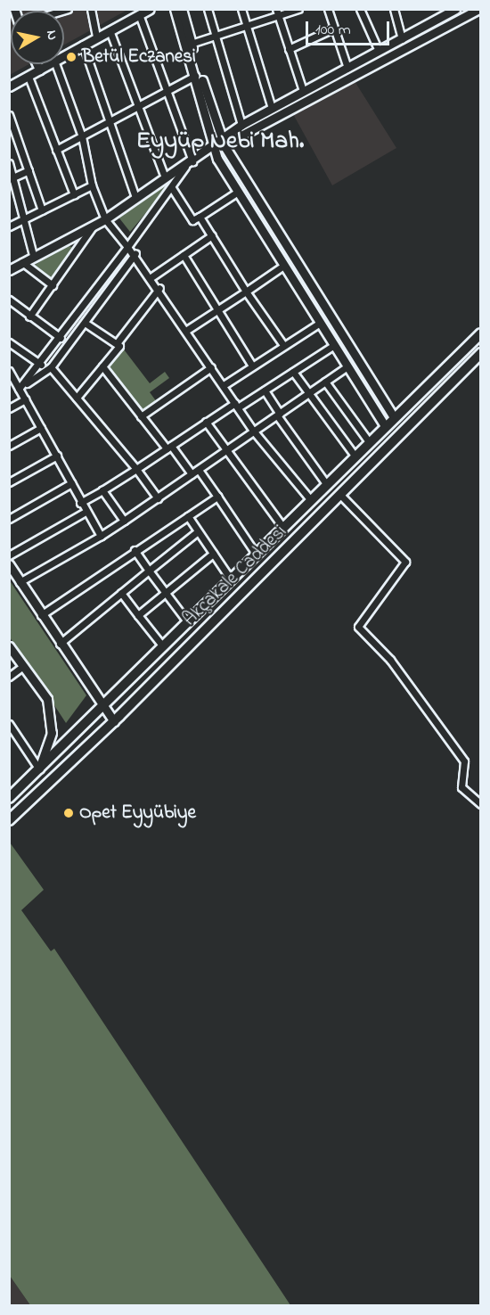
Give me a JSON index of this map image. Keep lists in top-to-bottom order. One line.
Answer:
{"streets":{"main road":["Akçakale Caddesi"]},"districts":["Eyyüp Nebi Mah."],"places":["Betül Eczanesi","Opet Eyyübiye"],"scale_bar":"100 m","north":"right"}
